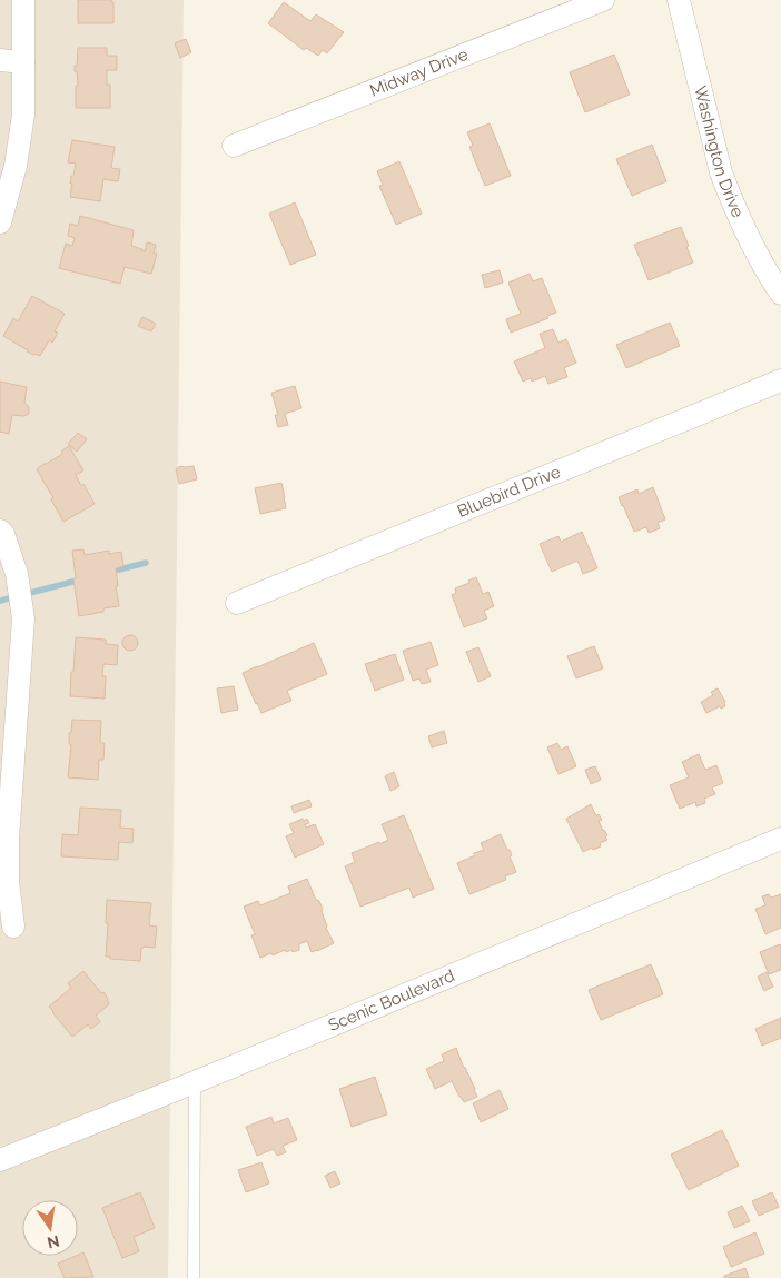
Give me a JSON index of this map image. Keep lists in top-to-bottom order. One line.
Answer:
{"streets":{"street":["Midway Drive","Washington Drive","Bluebird Drive","Scenic Boulevard"]},"north":"bottom"}
